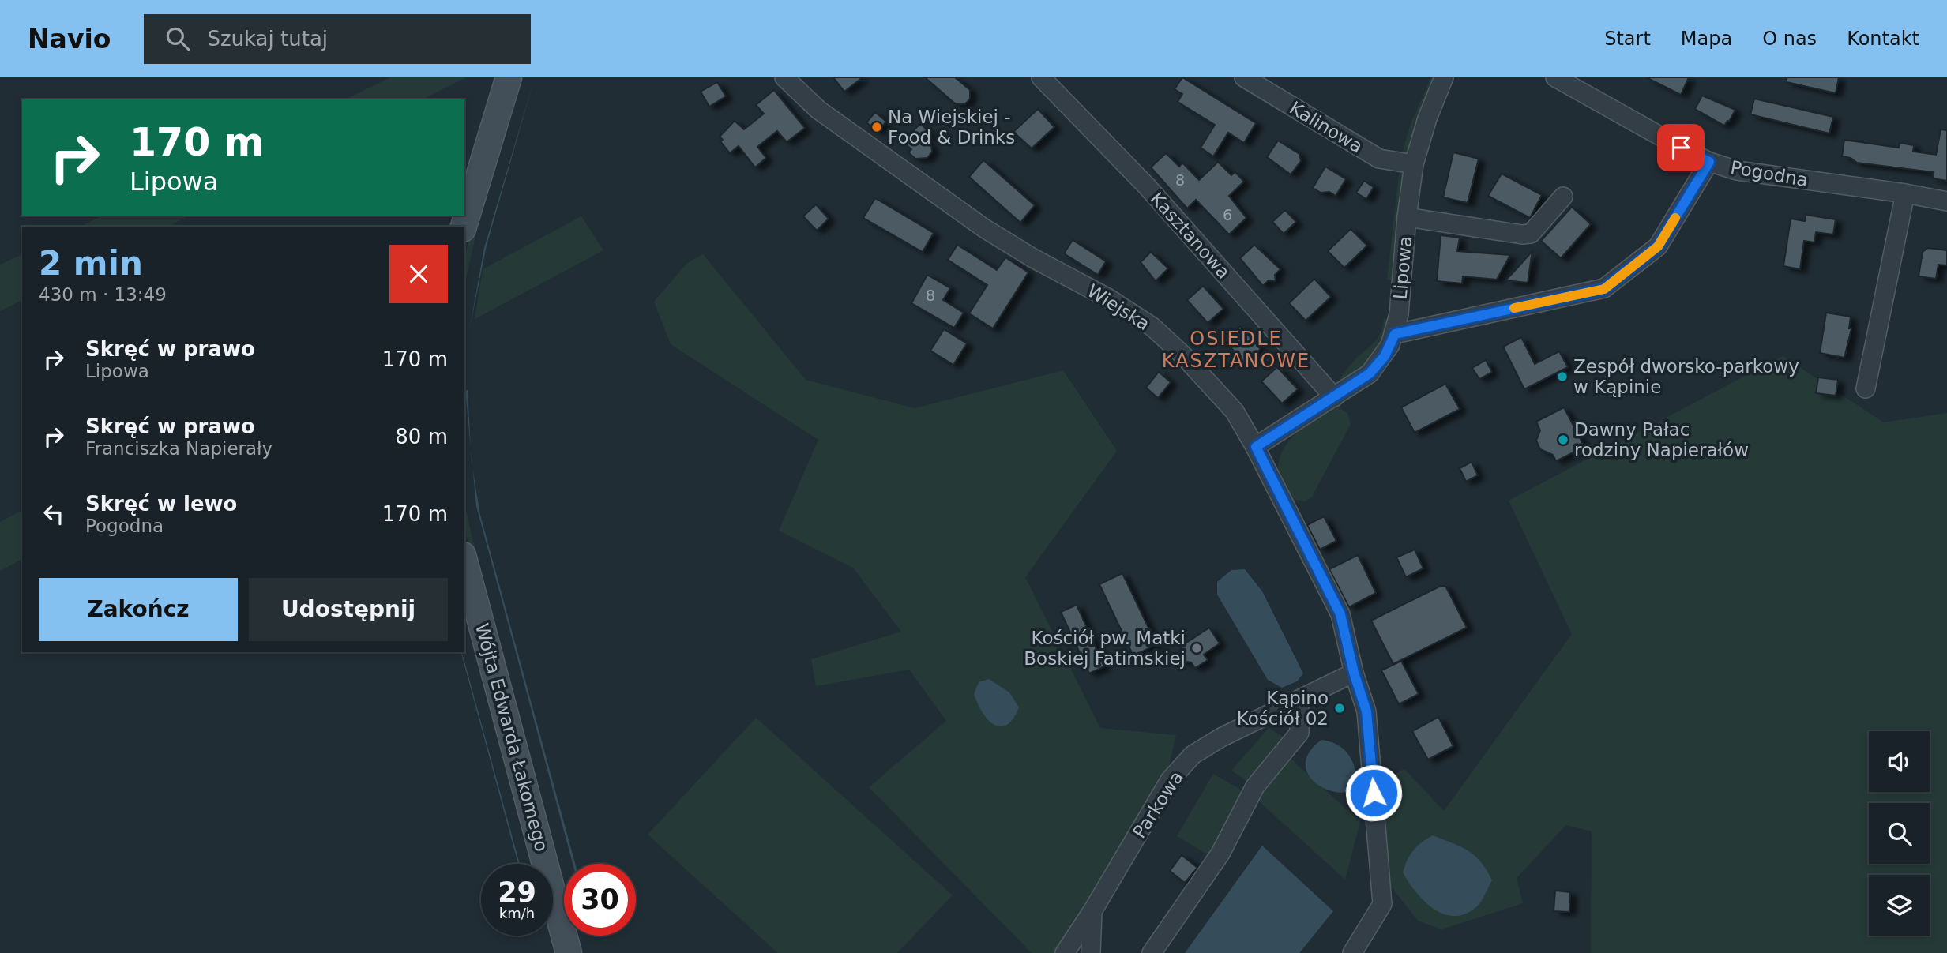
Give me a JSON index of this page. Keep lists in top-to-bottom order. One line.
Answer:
{"streets":{"street":["Kalinowa","Pogodna","Kasztanowa","Lipowa","Wiejska","Wójta Edwarda Łakomego","Parkowa"]},"crossings":[["Kalinowa","Lipowa"],["Kasztanowa","Lipowa"],["Lipowa","Wiejska"],["Wiejska","Parkowa"]],"districts":["OSIEDLE KASZTANOWE"],"places":["Na Wiejskiej - Food & Drinks","Zespół dworsko-parkowy w Kąpinie","Dawny Pałac rodziny Napierałów","Kościół pw. Matki Boskiej Fatimskiej","Kąpino Kościół 02"],"house_numbers":["8","6","8"],"page":{"header":"Navio","search":"Szukaj tutaj","nav":["Start","Mapa","O nas","Kontakt"],"turn":["170 m","Lipowa"],"heading":["2 min","430 m · 13:49"],"list":[{"name":"Skręć w prawo","note":"Lipowa","value":"170 m"},{"name":"Skręć w prawo","note":"Franciszka Napierały","value":"80 m"},{"name":"Skręć w lewo","note":"Pogodna","value":"170 m"}],"buttons":["Zakończ","Udostępnij"],"speed":"29 km/h","limit":"30"}}
